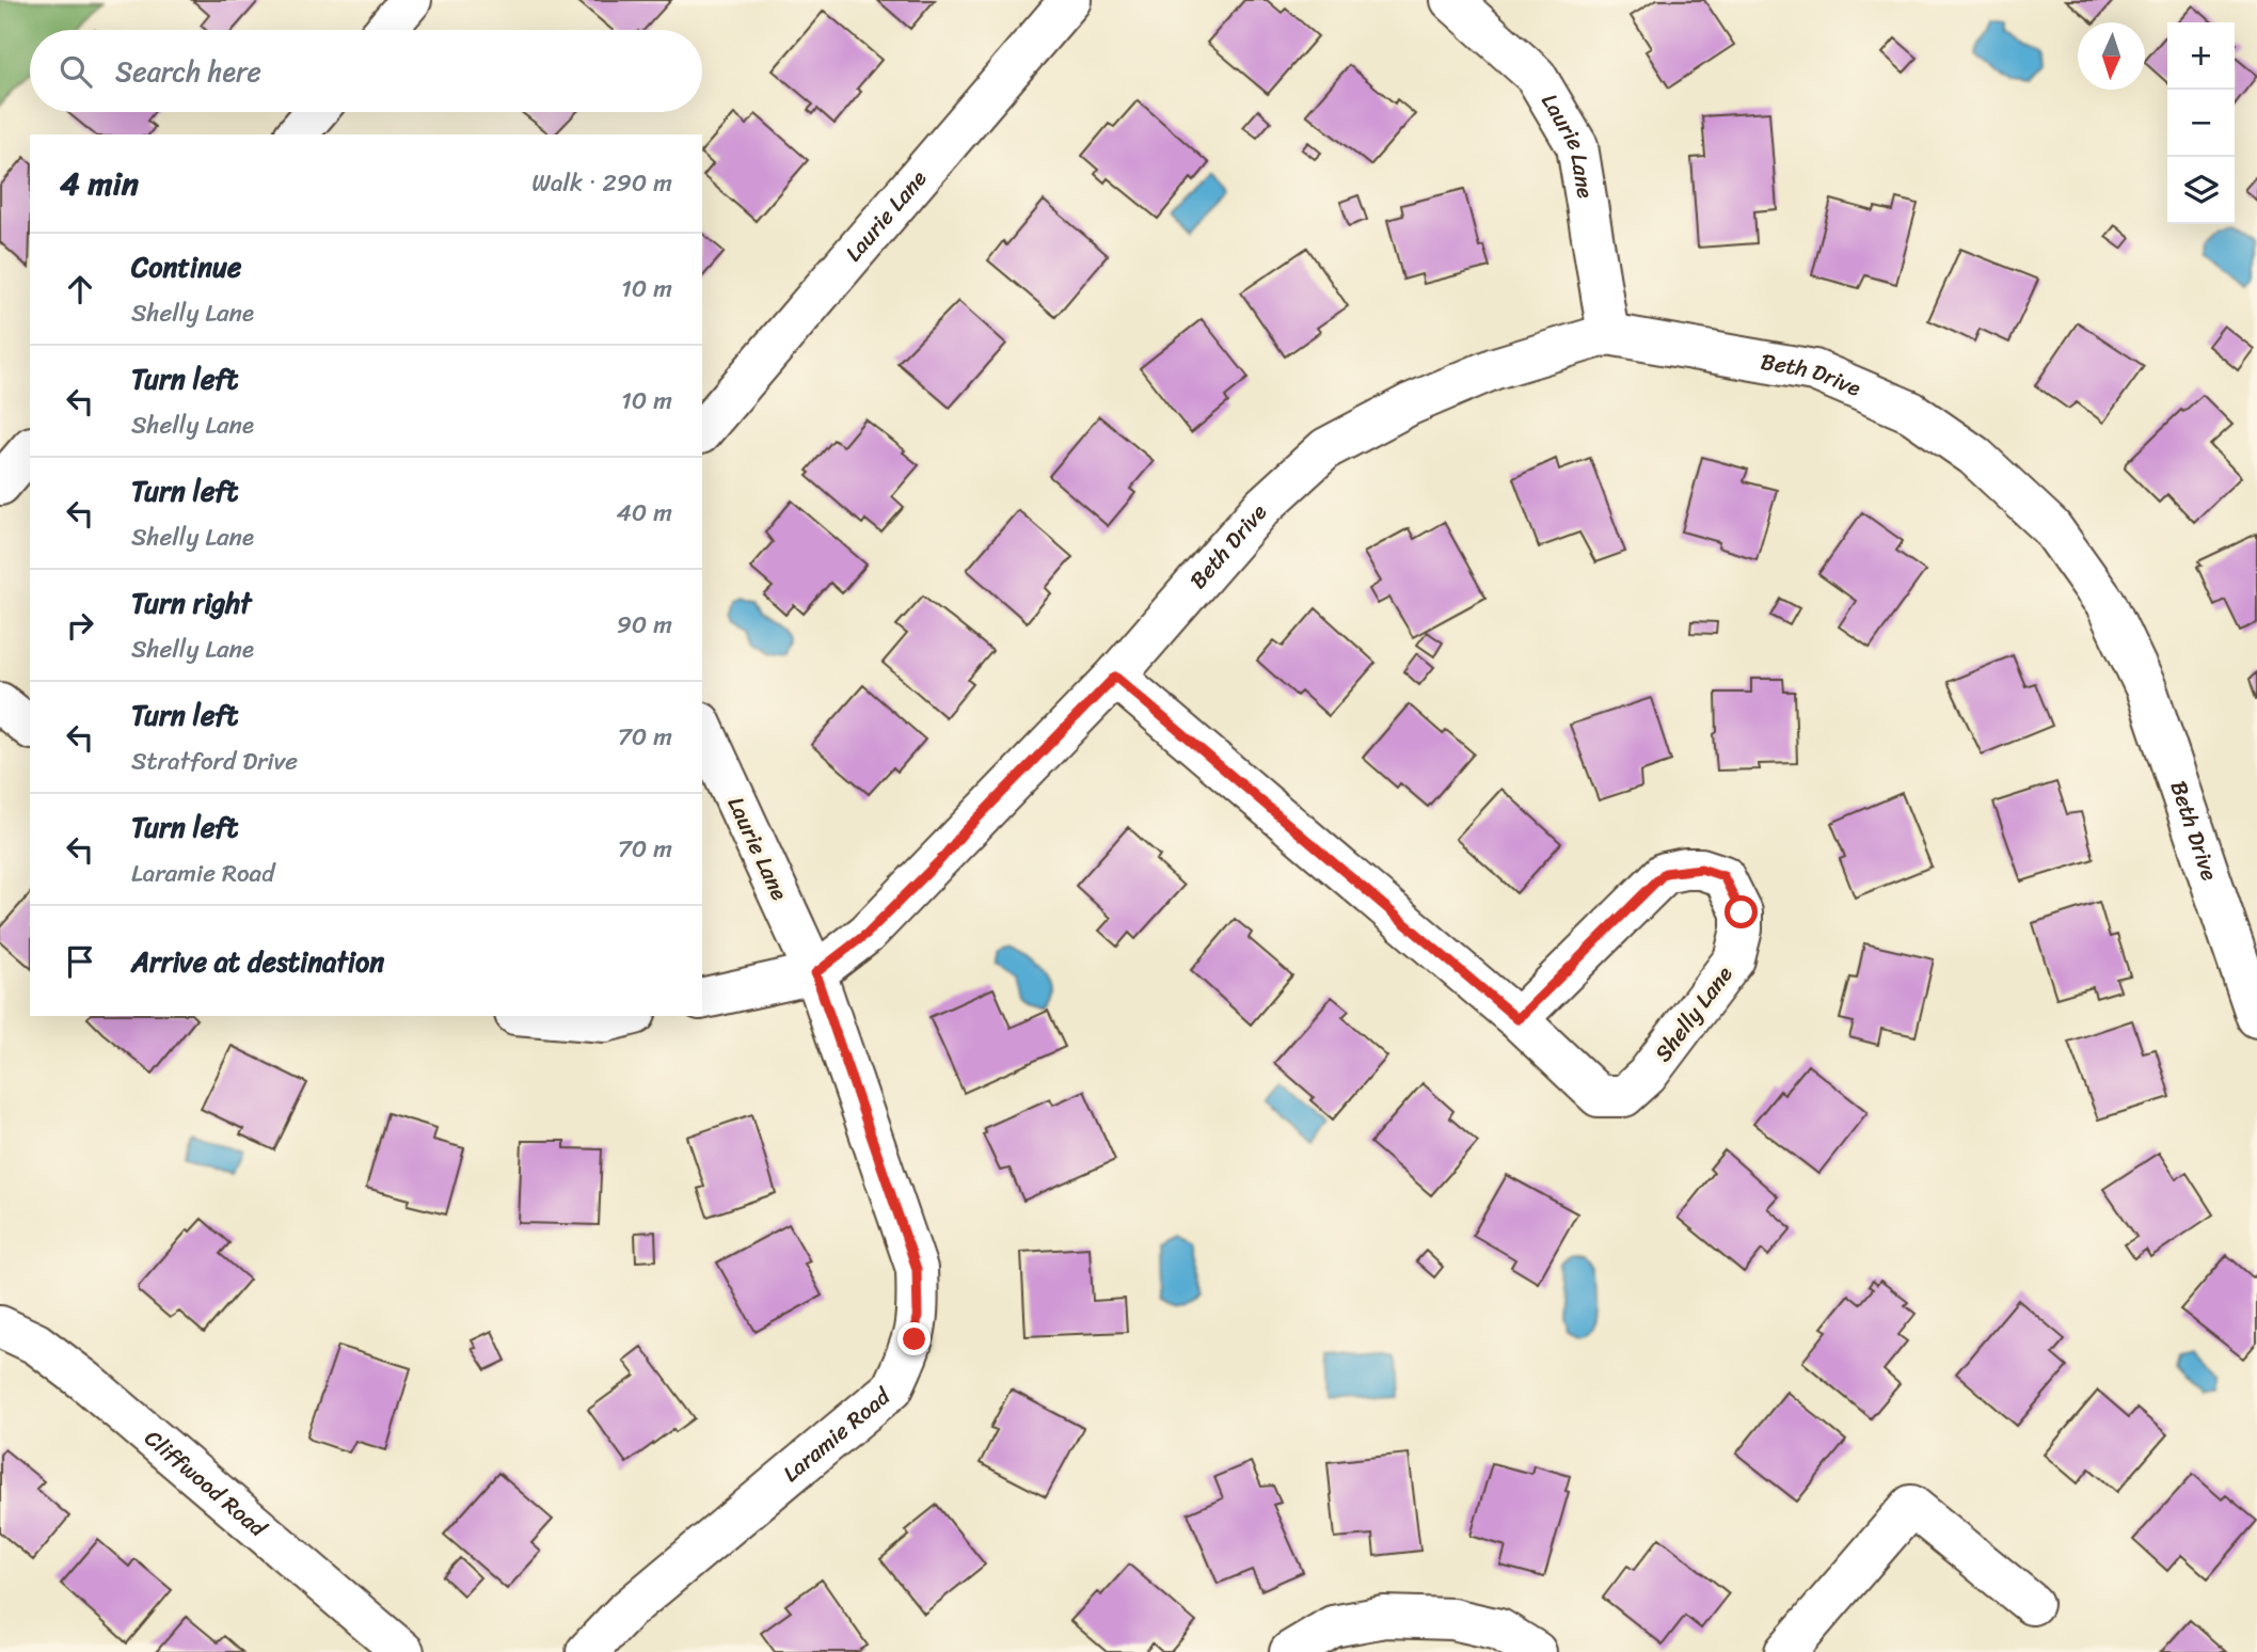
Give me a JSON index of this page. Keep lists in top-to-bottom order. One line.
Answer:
{"streets":{"street":["Laurie Lane","Beth Drive","Shelly Lane","Laramie Road","Cliffwood Road"]},"crossings":[["Laurie Lane","Beth Drive"],["Laurie Lane","Laramie Road"],["Beth Drive","Shelly Lane"],["Beth Drive","Laramie Road"]],"north":"bottom","page":{"map_buttons":["+","−"],"search":"Search here","heading":["4 min","Walk · 290 m"],"list":[["Continue","Shelly Lane","10 m"],["Turn left","Shelly Lane","10 m"],["Turn left","Shelly Lane","40 m"],["Turn right","Shelly Lane","90 m"],["Turn left","Stratford Drive","70 m"],["Turn left","Laramie Road","70 m"],"Arrive at destination"]}}
